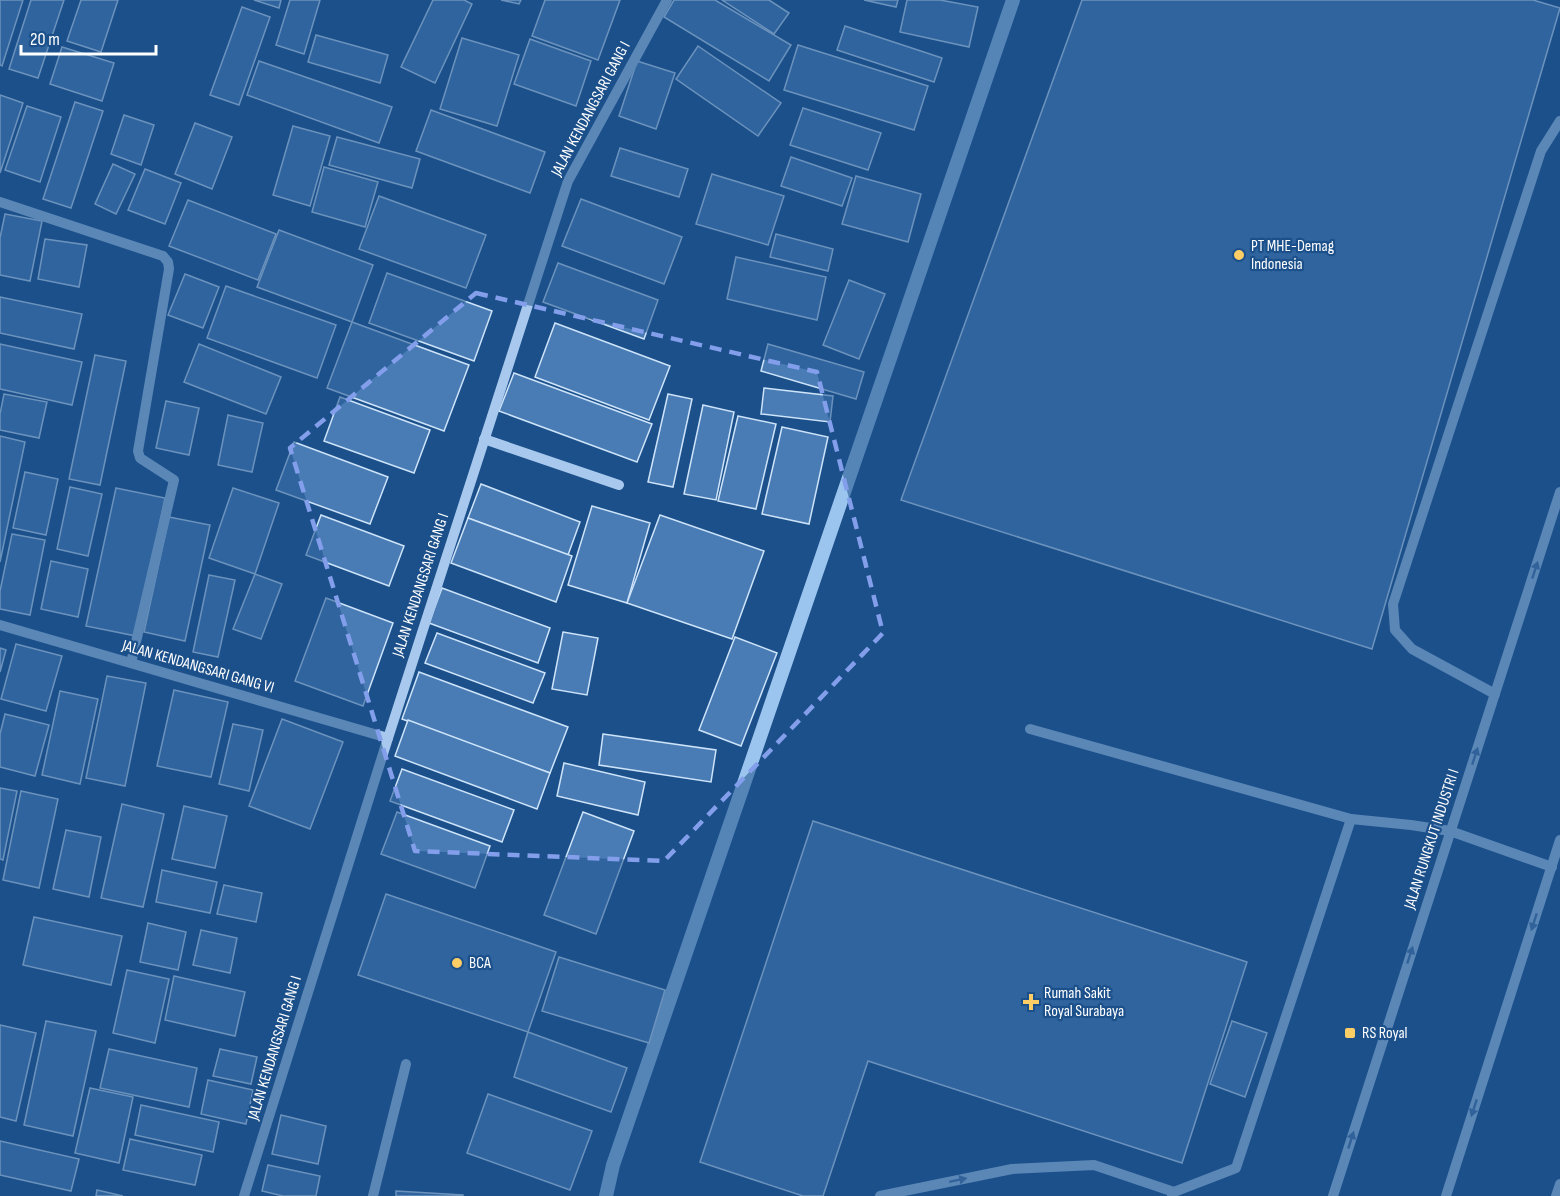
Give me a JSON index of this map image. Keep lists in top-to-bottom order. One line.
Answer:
{"streets":{"street":["JALAN KENDANGSARI GANG I","JALAN KENDANGSARI GANG VI","JALAN RUNGKUT INDUSTRI I"]},"crossings":[["JALAN KENDANGSARI GANG I","JALAN KENDANGSARI GANG VI"]],"one_way":["JALAN RUNGKUT INDUSTRI I"],"places":{"other":["PT MHE-Demag Indonesia","BCA"],"health":["Rumah Sakit Royal Surabaya"],"transit":["RS Royal"]},"scale_bar":"20 m"}
